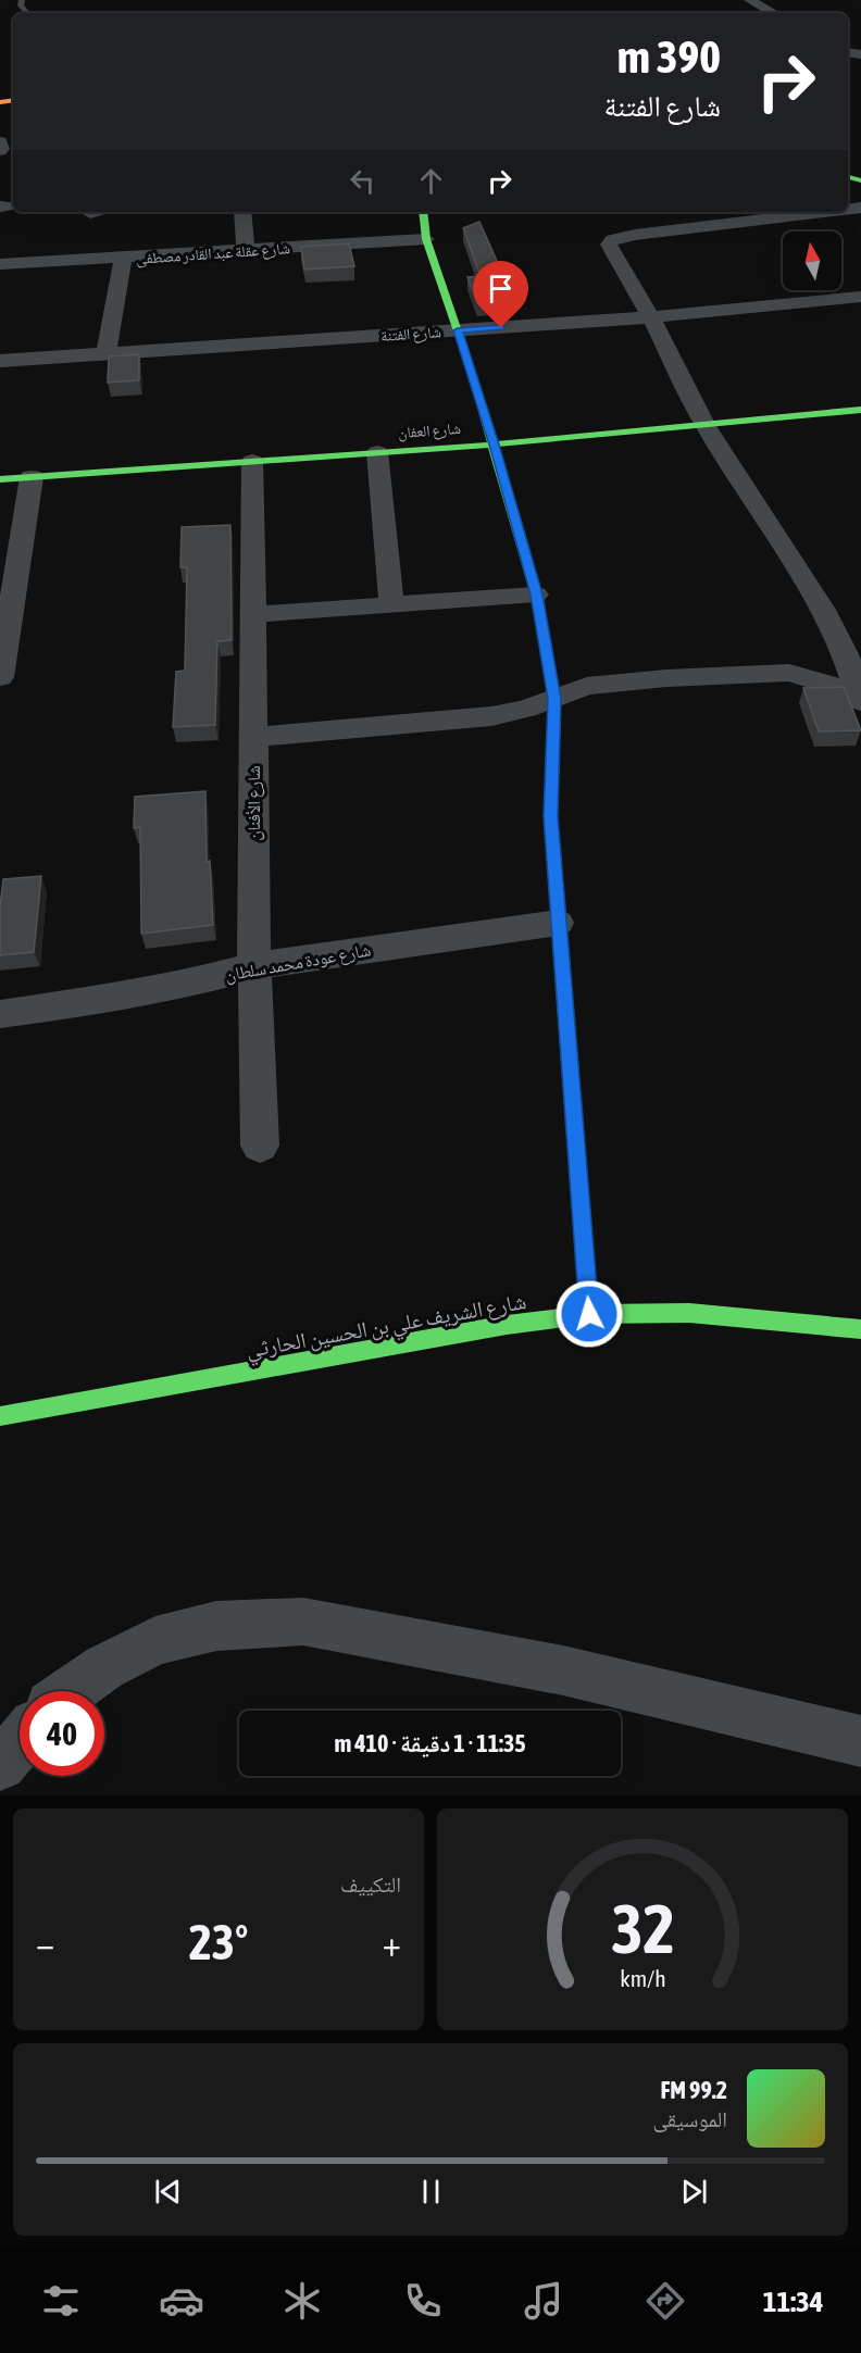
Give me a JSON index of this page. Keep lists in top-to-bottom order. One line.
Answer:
{"streets":{"street":["شارع عقلة عبد القادر مصطفى","شارع الفتنة","شارع العفان","شارع الأفنان","شارع عودة محمد سلطان","شارع الشريف علي بن الحسين الحارثي"]},"crossings":[["شارع العفان","شارع الأفنان"],["شارع الأفنان","شارع عودة محمد سلطان"]],"north":"top","page":{"turn":["390 m","شارع الفتنة"],"limit":"40","trip":"11:35 · 1 دقيقة · 410 m","tile":"التكييف","heat":["−","23°","+"],"song":["99.2 FM","الموسيقى"],"tabs":"11:34","gauge":["32","km/h"]}}
